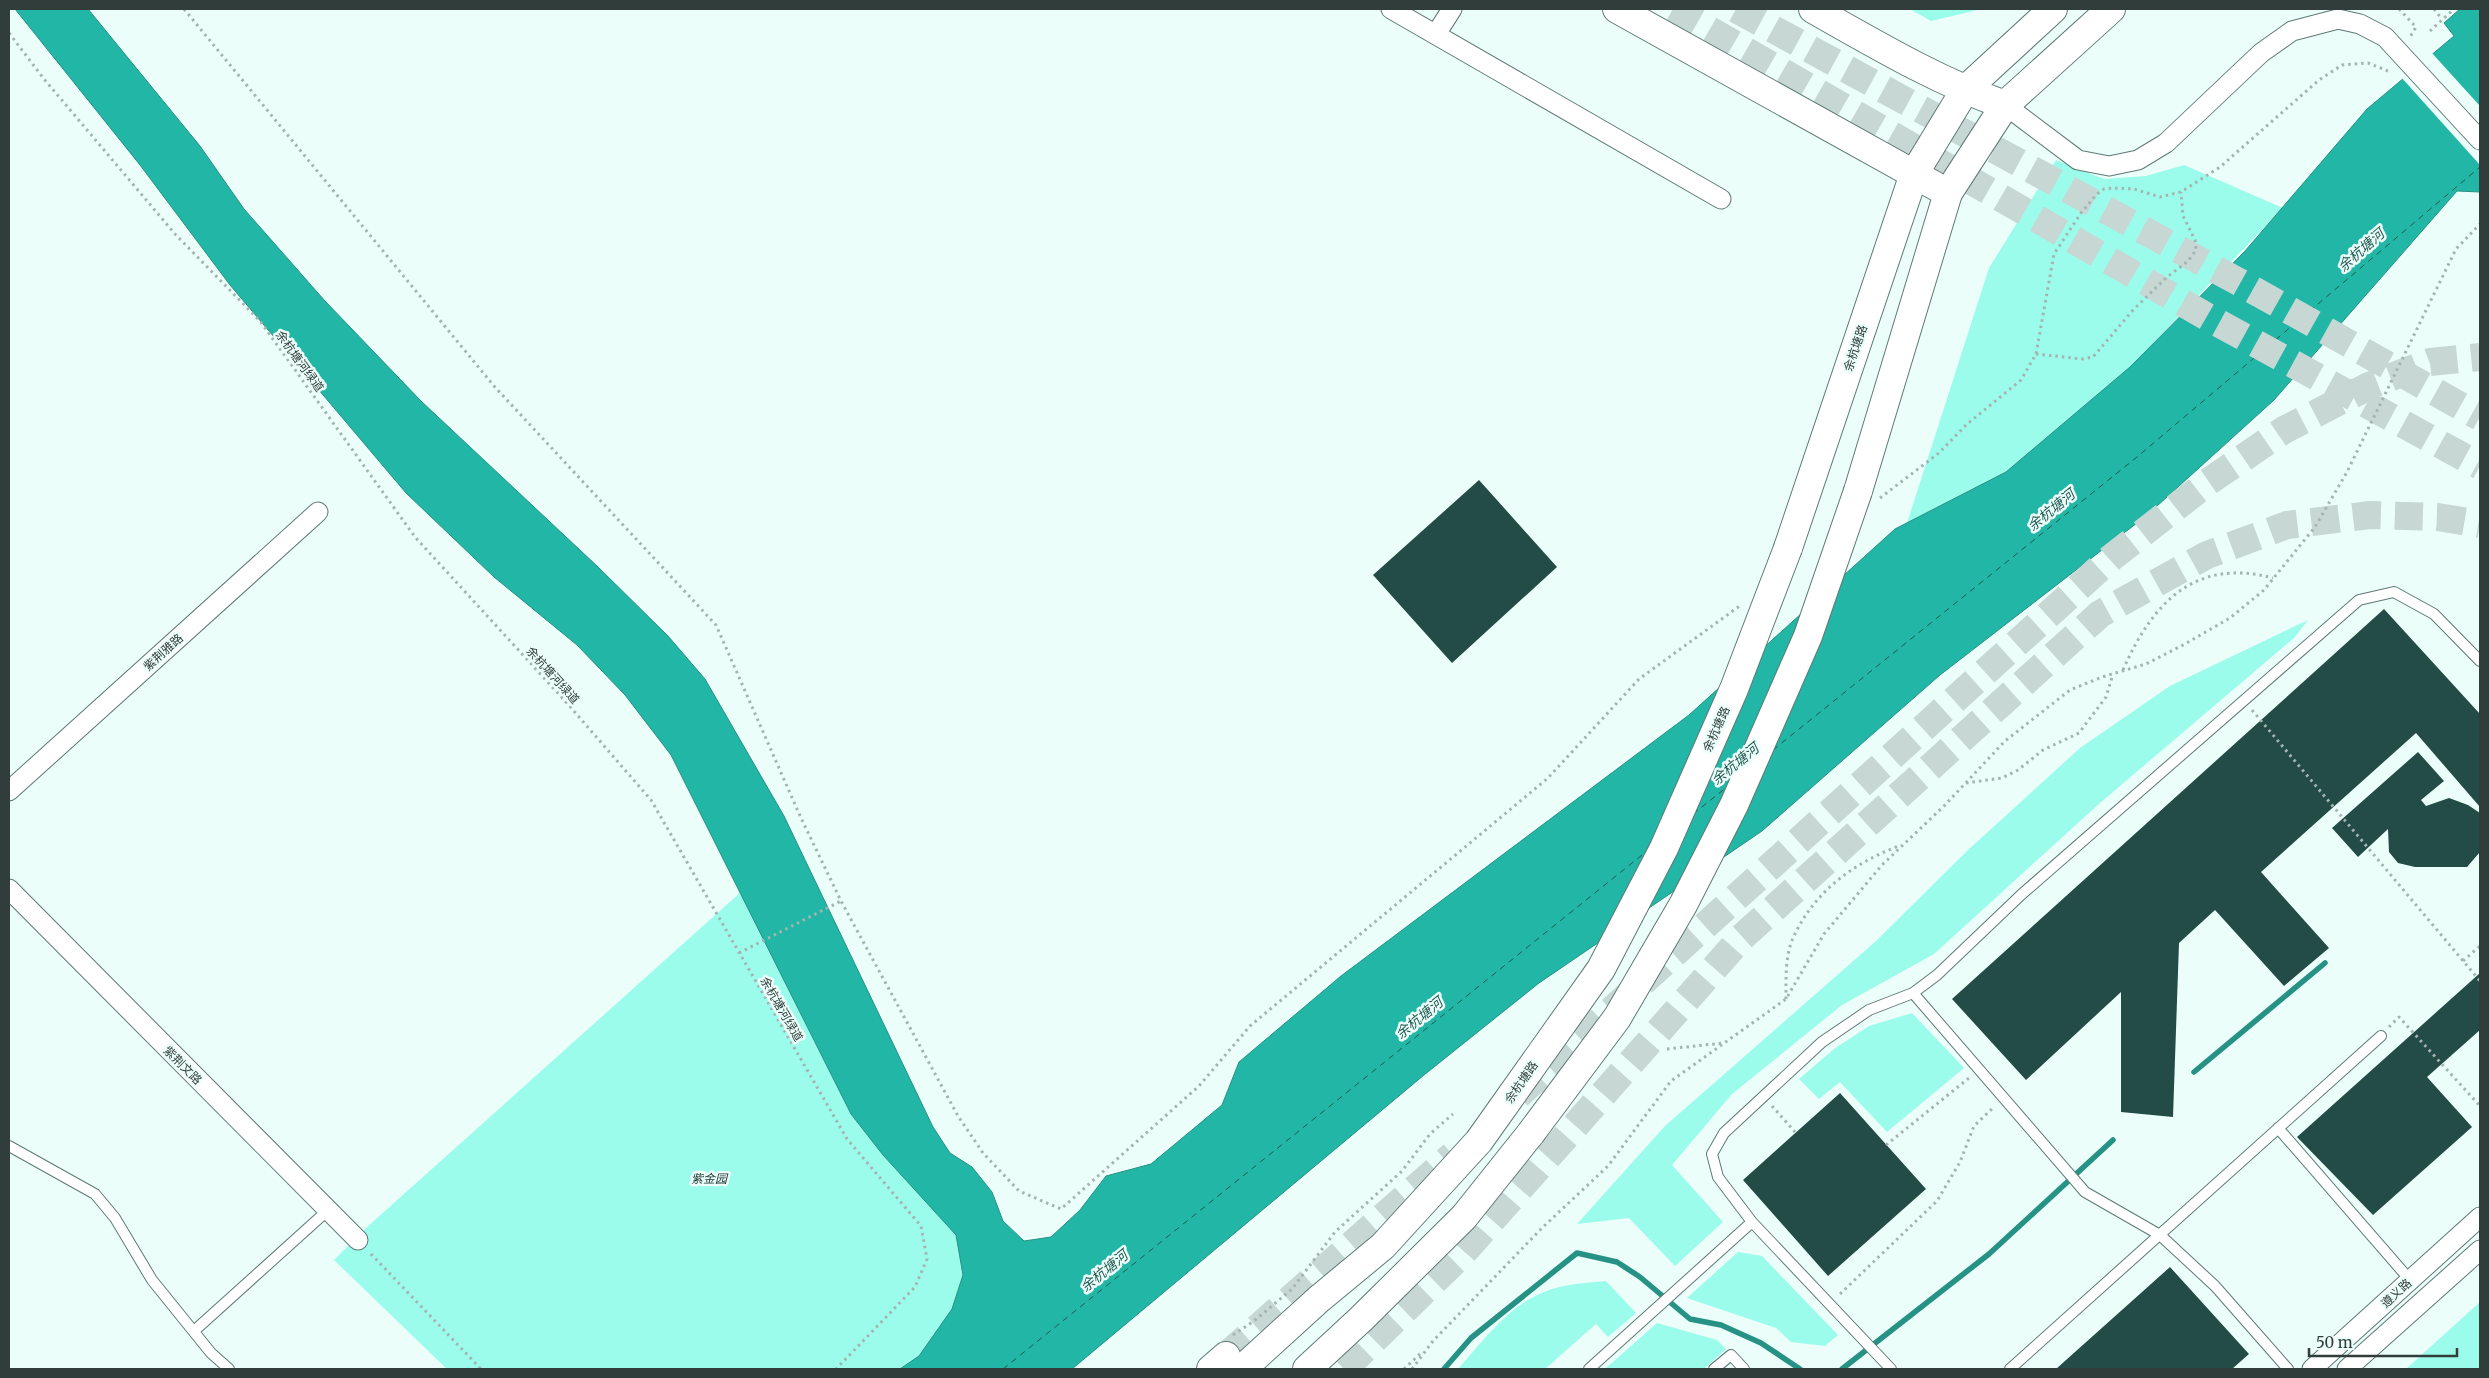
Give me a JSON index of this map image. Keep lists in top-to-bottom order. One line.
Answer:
{"streets":{"main road":["余杭塘路"],"street":["紫荆雅路","紫荆文路","遵义路"],"path":["余杭塘河绿道"]},"water":["余杭塘河"],"parks":["紫金园"],"scale_bar":"50 m"}
